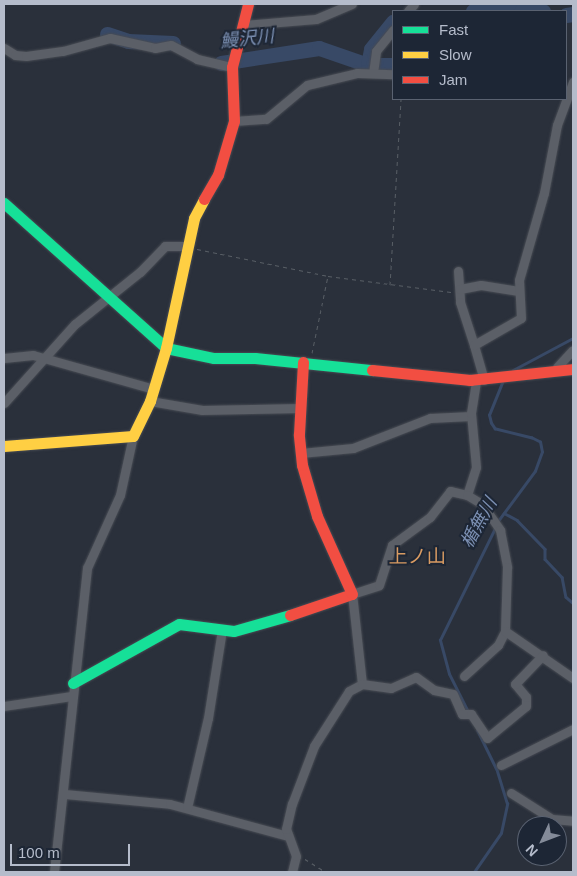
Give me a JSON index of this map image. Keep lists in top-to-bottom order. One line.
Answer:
{"districts":["上ノ山"],"water":["鰻沢川","楯無川"],"legend":["Fast","Slow","Jam"],"scale_bar":"100 m","north":"bottom left"}
